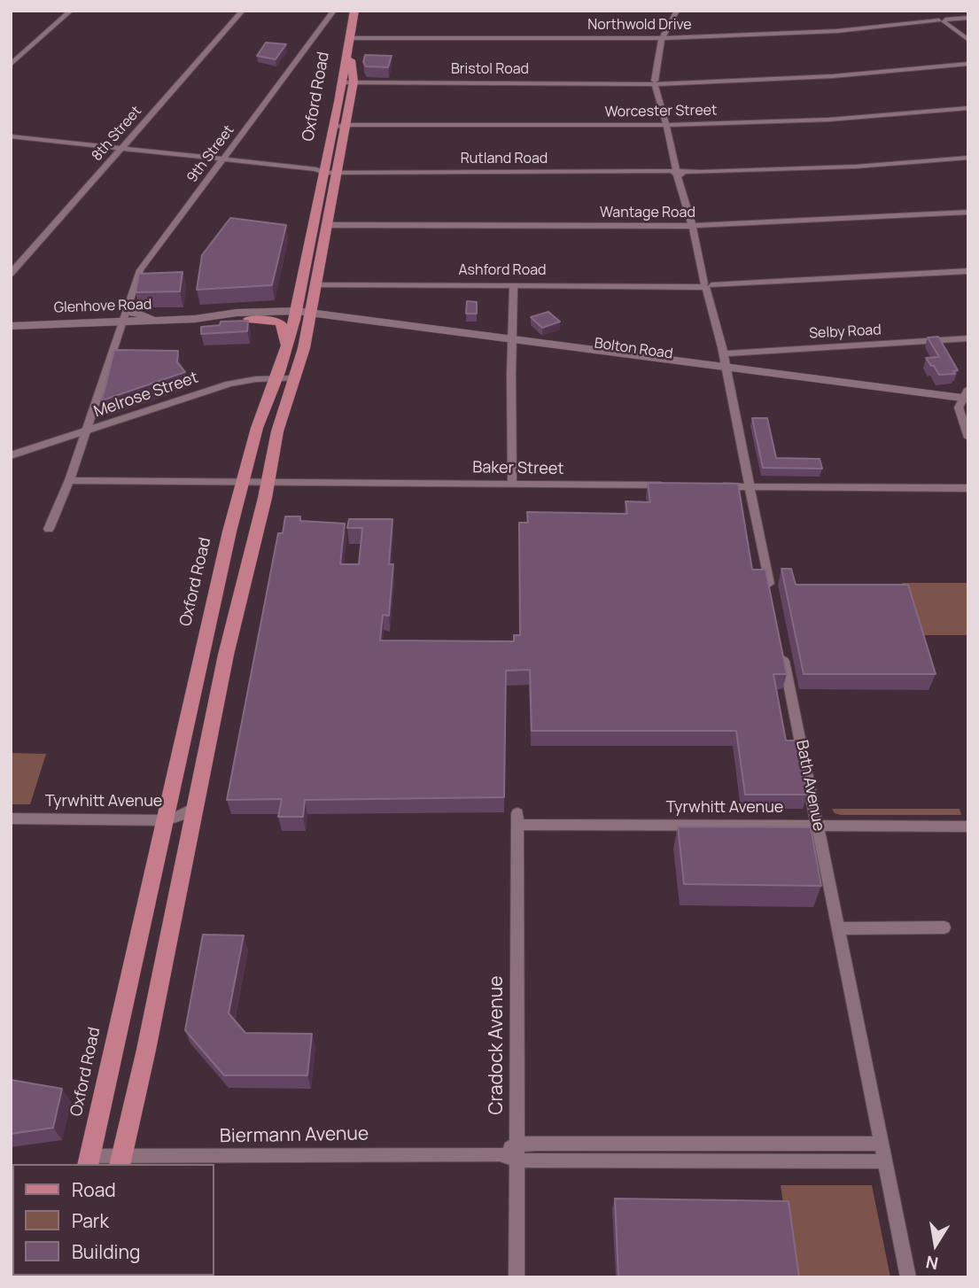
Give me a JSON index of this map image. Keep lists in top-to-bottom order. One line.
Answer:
{"streets":{"main road":["Oxford Road","Glenhove Road","Bolton Road"],"street":["Northwold Drive","Bristol Road","Worcester Street","8th Street","9th Street","Rutland Road","Wantage Road","Ashford Road","Selby Road","Melrose Street","Baker Street","Bath Avenue","Tyrwhitt Avenue","Cradock Avenue","Biermann Avenue"]},"crossings":[["Northwold Drive","Oxford Road"],["Bristol Road","Oxford Road"],["Oxford Road","Worcester Street"],["Oxford Road","Rutland Road"],["Oxford Road","Wantage Road"],["Oxford Road","Ashford Road"],["Oxford Road","Glenhove Road"],["Oxford Road","Bolton Road"],["Oxford Road","Melrose Street"],["Oxford Road","Baker Street"],["Oxford Road","Tyrwhitt Avenue"],["Oxford Road","Biermann Avenue"],["8th Street","Rutland Road"],["9th Street","Rutland Road"],["9th Street","Glenhove Road"],["9th Street","Melrose Street"],["9th Street","Baker Street"],["Glenhove Road","Bolton Road"],["Bath Avenue","Tyrwhitt Avenue"],["Bath Avenue","Biermann Avenue"],["Tyrwhitt Avenue","Cradock Avenue"],["Cradock Avenue","Biermann Avenue"]],"legend":["Road","Park","Building"],"north":"bottom"}
